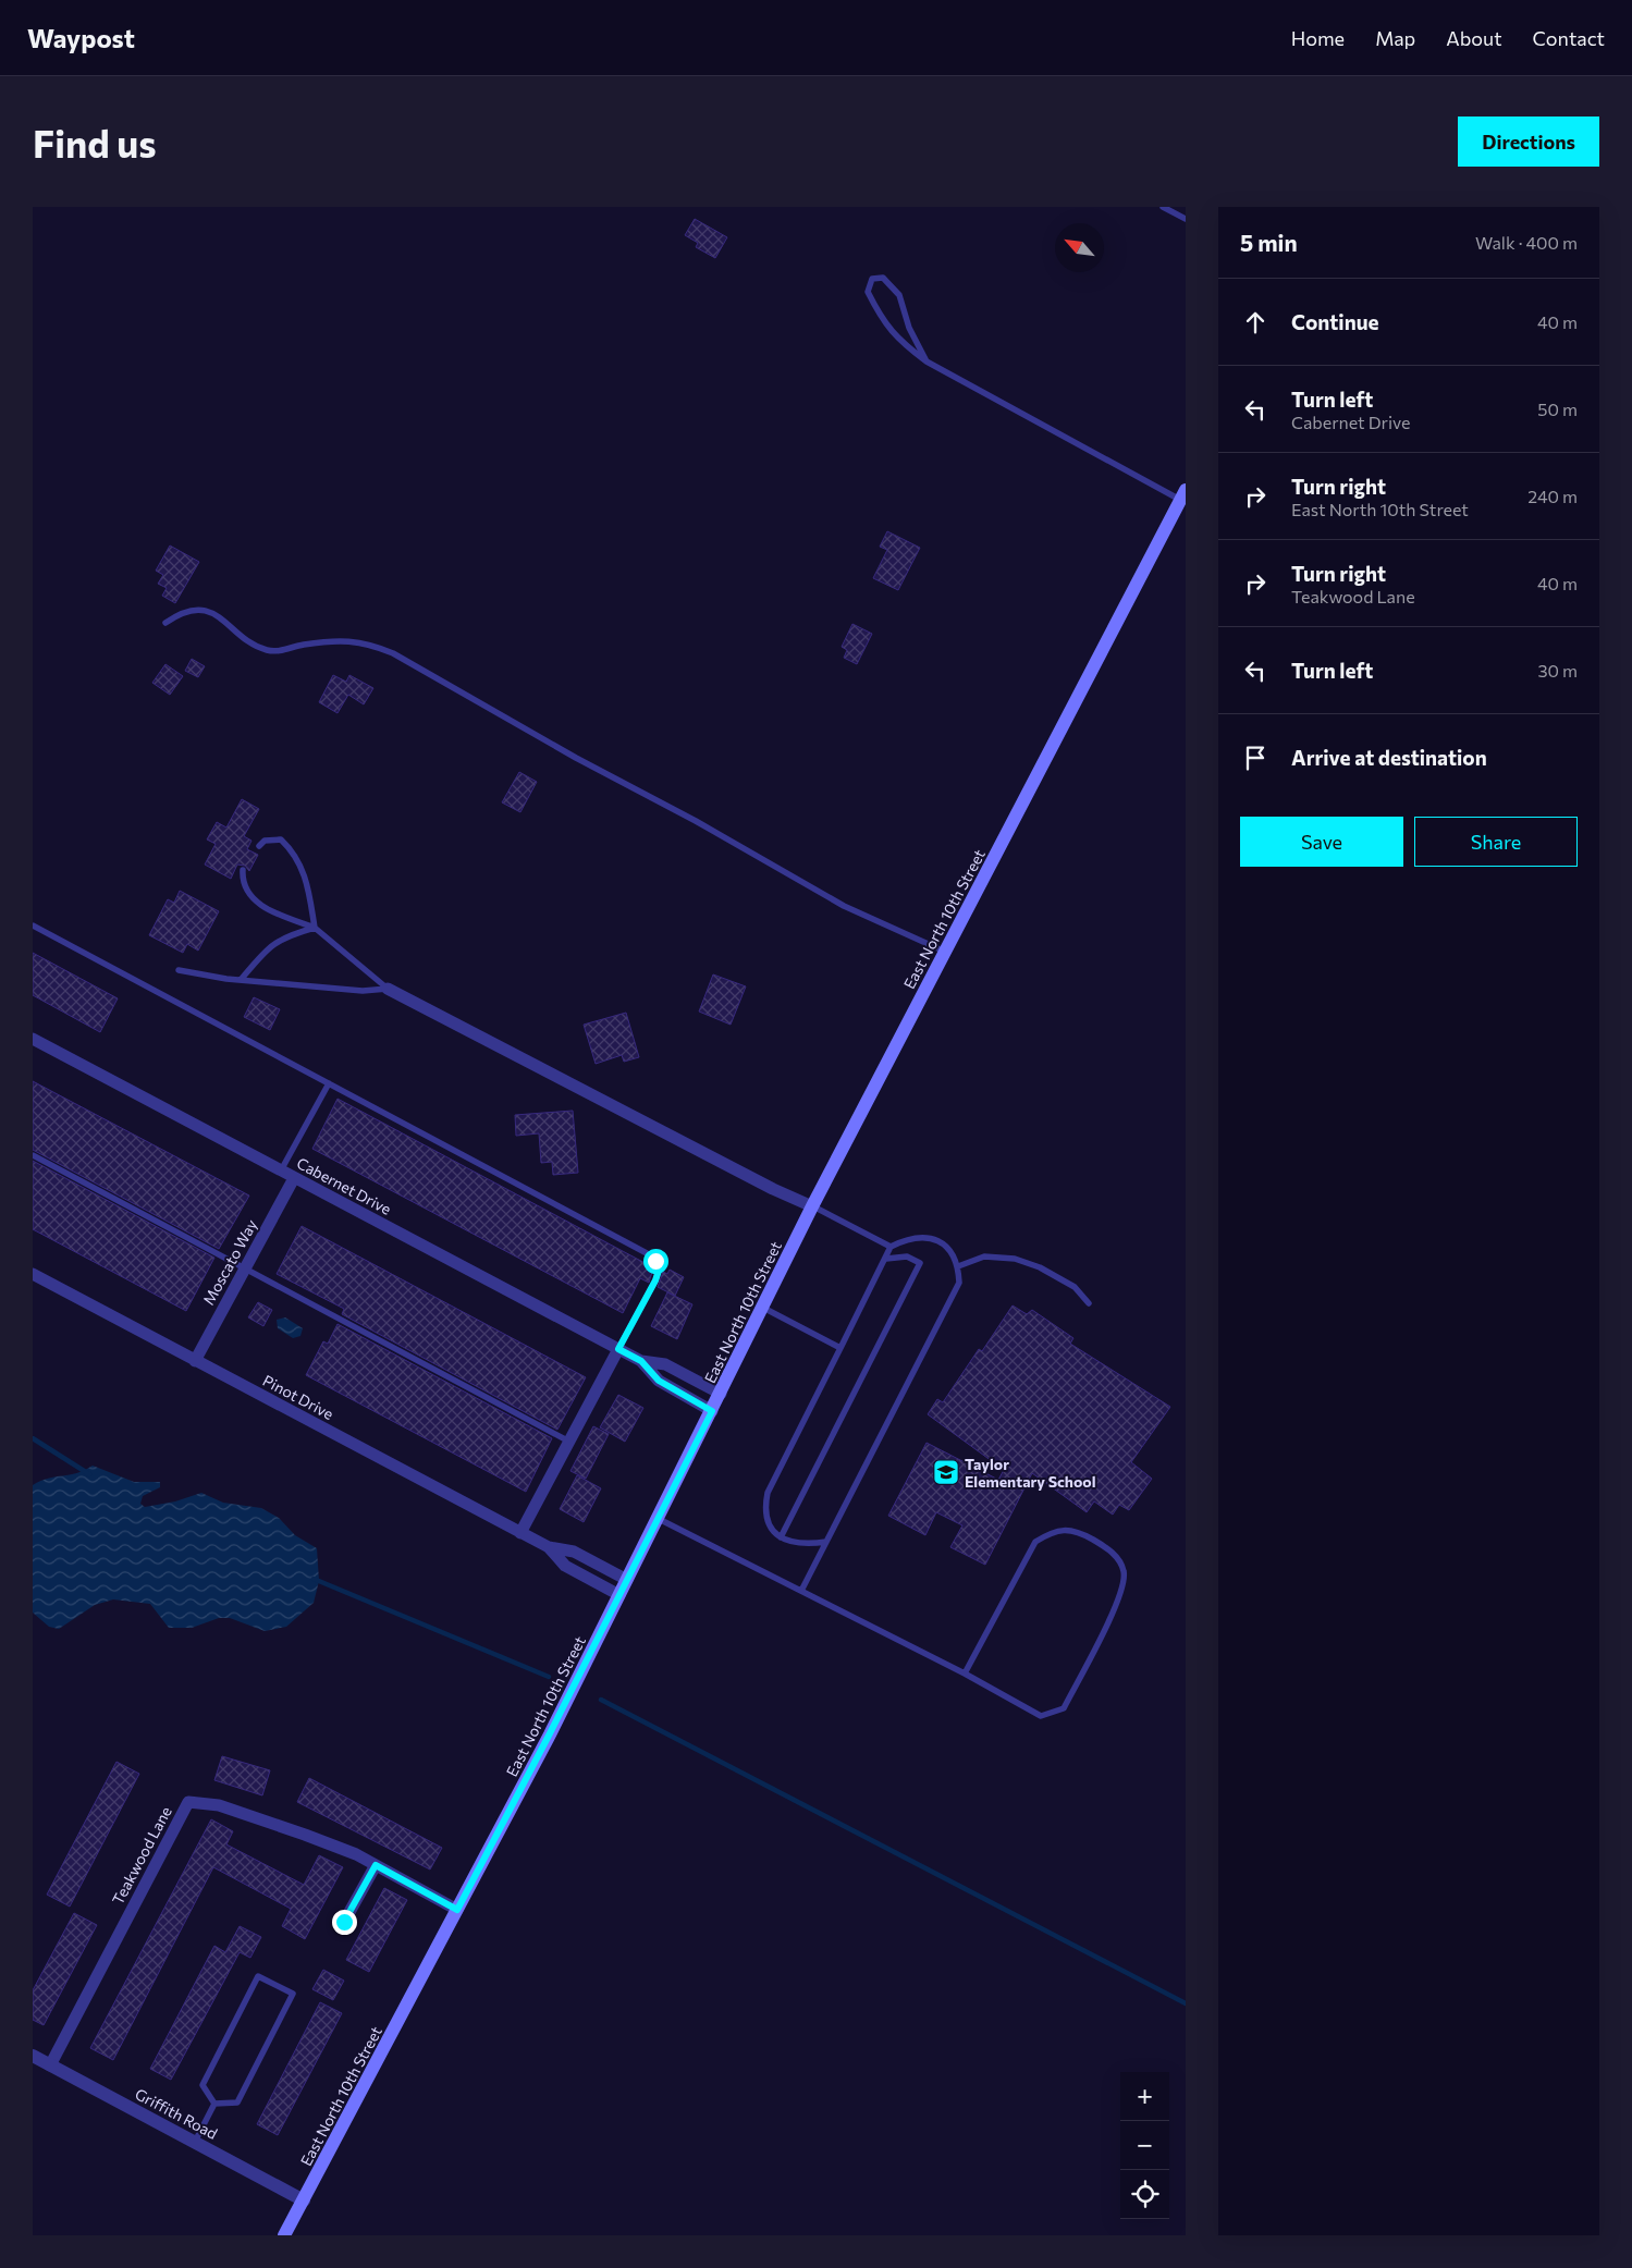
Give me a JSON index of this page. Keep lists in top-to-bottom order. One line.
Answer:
{"streets":{"main road":["East North 10th Street"],"street":["Cabernet Drive","Moscato Way","Pinot Drive","Teakwood Lane","Griffith Road"]},"crossings":[["East North 10th Street","Cabernet Drive"],["East North 10th Street","Pinot Drive"],["East North 10th Street","Teakwood Lane"],["East North 10th Street","Griffith Road"],["Cabernet Drive","Moscato Way"],["Moscato Way","Pinot Drive"],["Teakwood Lane","Griffith Road"]],"places":{"school or university":["Taylor Elementary School"]},"north":"top left","page":{"header":"Waypost","nav":["Home","Map","About","Contact"],"buttons":["Directions",["Save","Share"]],"title":"Find us","heading":["5 min","Walk · 400 m"],"list":[["Continue","40 m"],["Turn left","Cabernet Drive","50 m"],["Turn right","East North 10th Street","240 m"],["Turn right","Teakwood Lane","40 m"],["Turn left","30 m"],"Arrive at destination"],"map_buttons":["+","−"]}}
